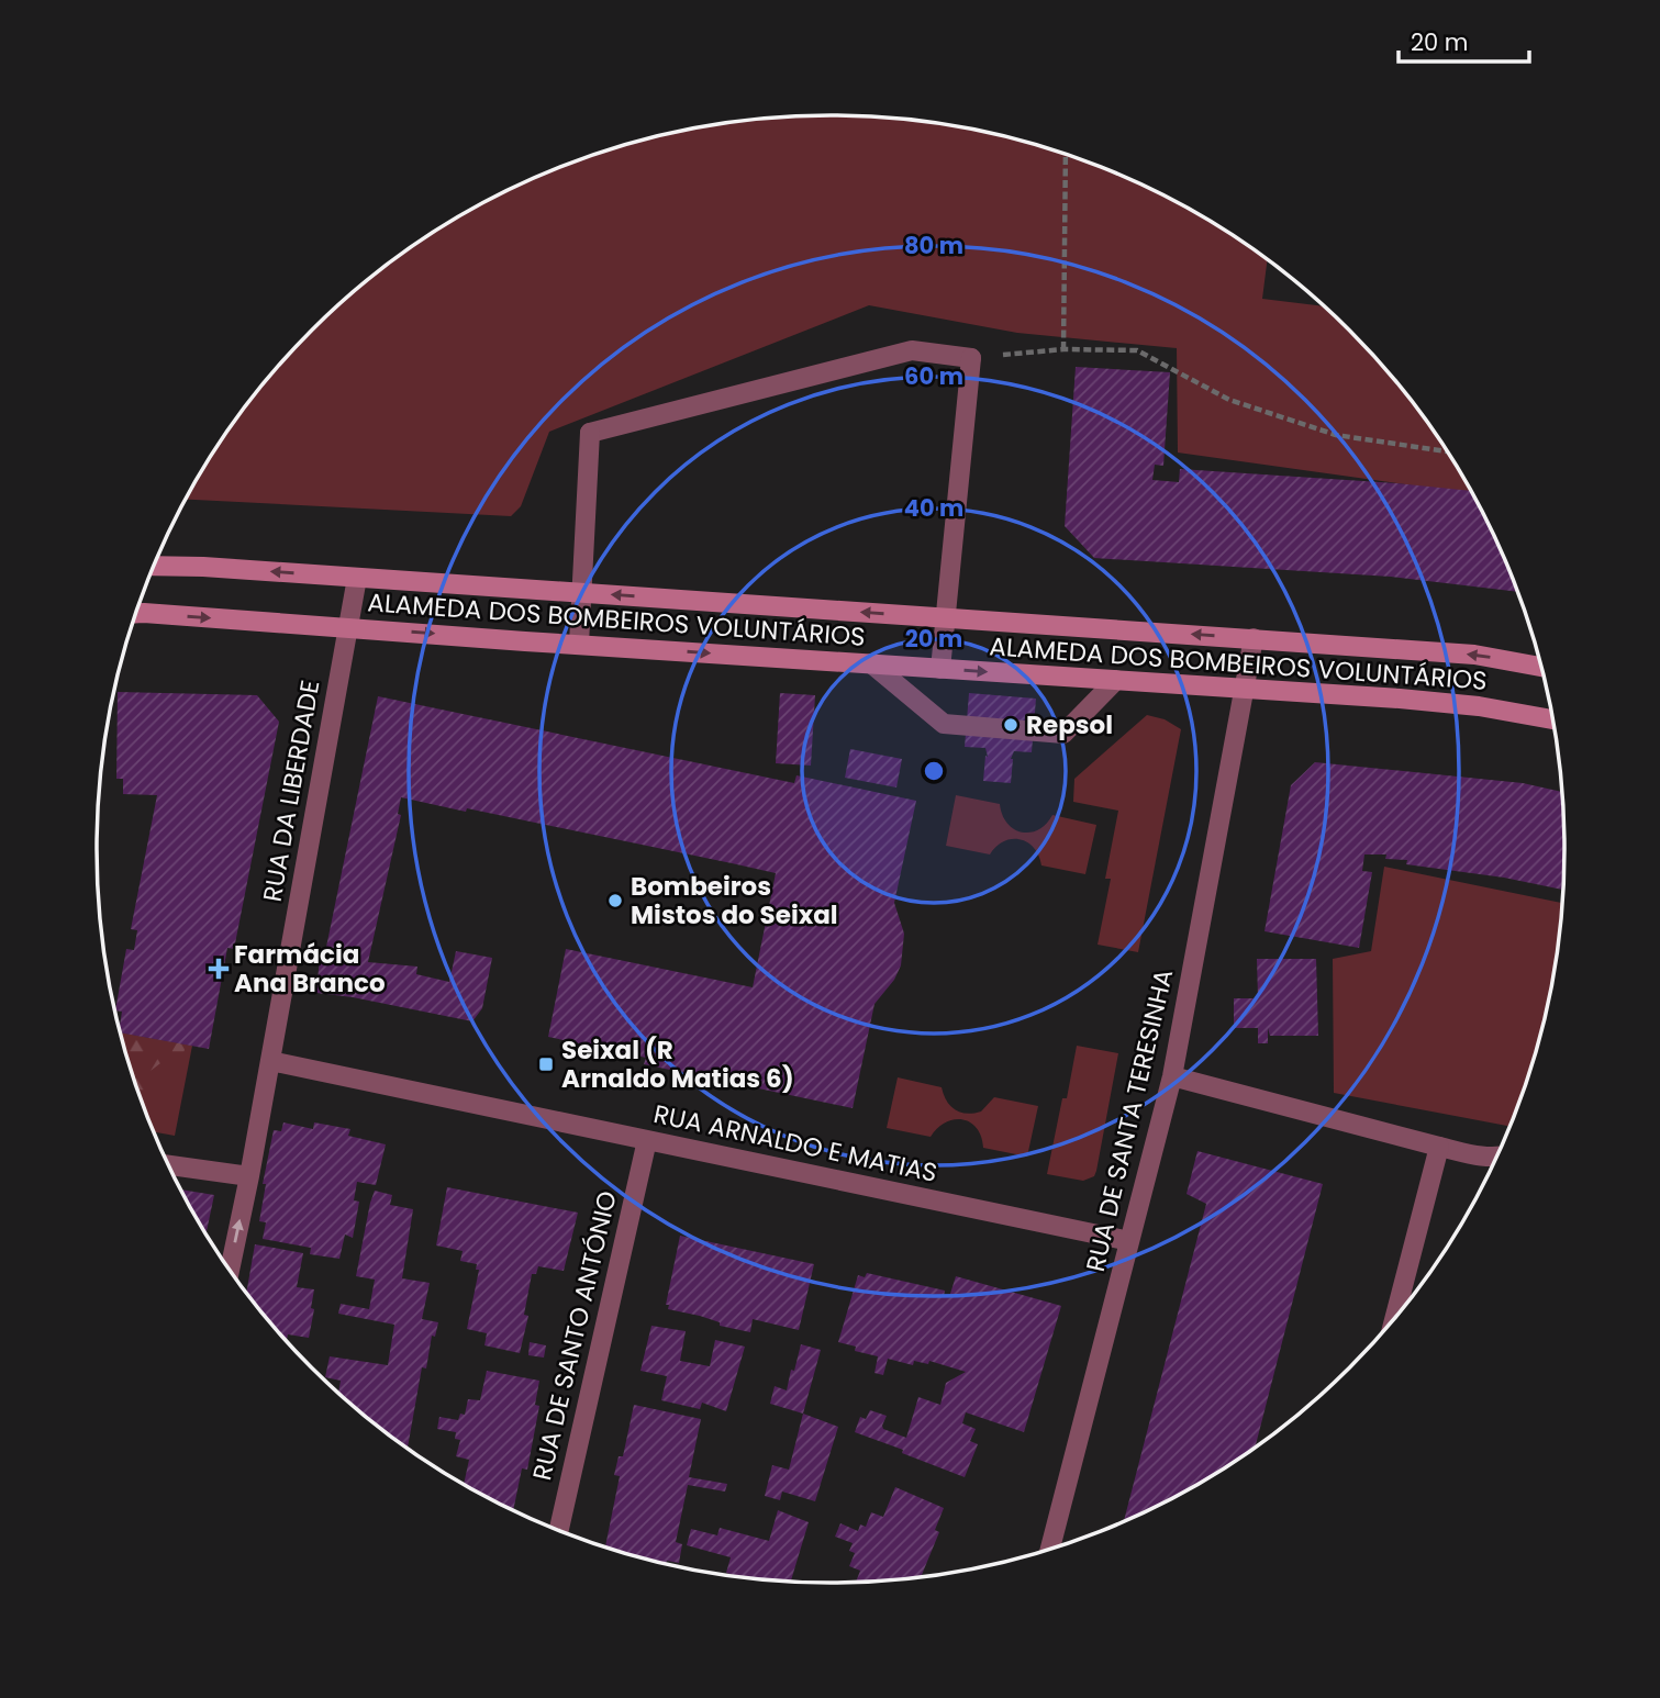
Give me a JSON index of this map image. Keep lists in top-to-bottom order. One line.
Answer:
{"streets":{"main road":["ALAMEDA DOS BOMBEIROS VOLUNTÁRIOS"],"street":["RUA DA LIBERDADE","RUA DE SANTA TERESINHA","RUA ARNALDO E MATIAS","RUA DE SANTO ANTÓNIO"]},"crossings":[["ALAMEDA DOS BOMBEIROS VOLUNTÁRIOS","RUA DA LIBERDADE"],["ALAMEDA DOS BOMBEIROS VOLUNTÁRIOS","RUA DE SANTA TERESINHA"],["RUA DA LIBERDADE","RUA ARNALDO E MATIAS"],["RUA DE SANTA TERESINHA","RUA ARNALDO E MATIAS"],["RUA ARNALDO E MATIAS","RUA DE SANTO ANTÓNIO"]],"places":{"other":["Repsol","Bombeiros Mistos do Seixal"],"health":["Farmácia Ana Branco"],"transit":["Seixal (R Arnaldo Matias 6)"]},"scale_bar":"20 m","rings":["80 m","60 m","40 m","20 m"]}
